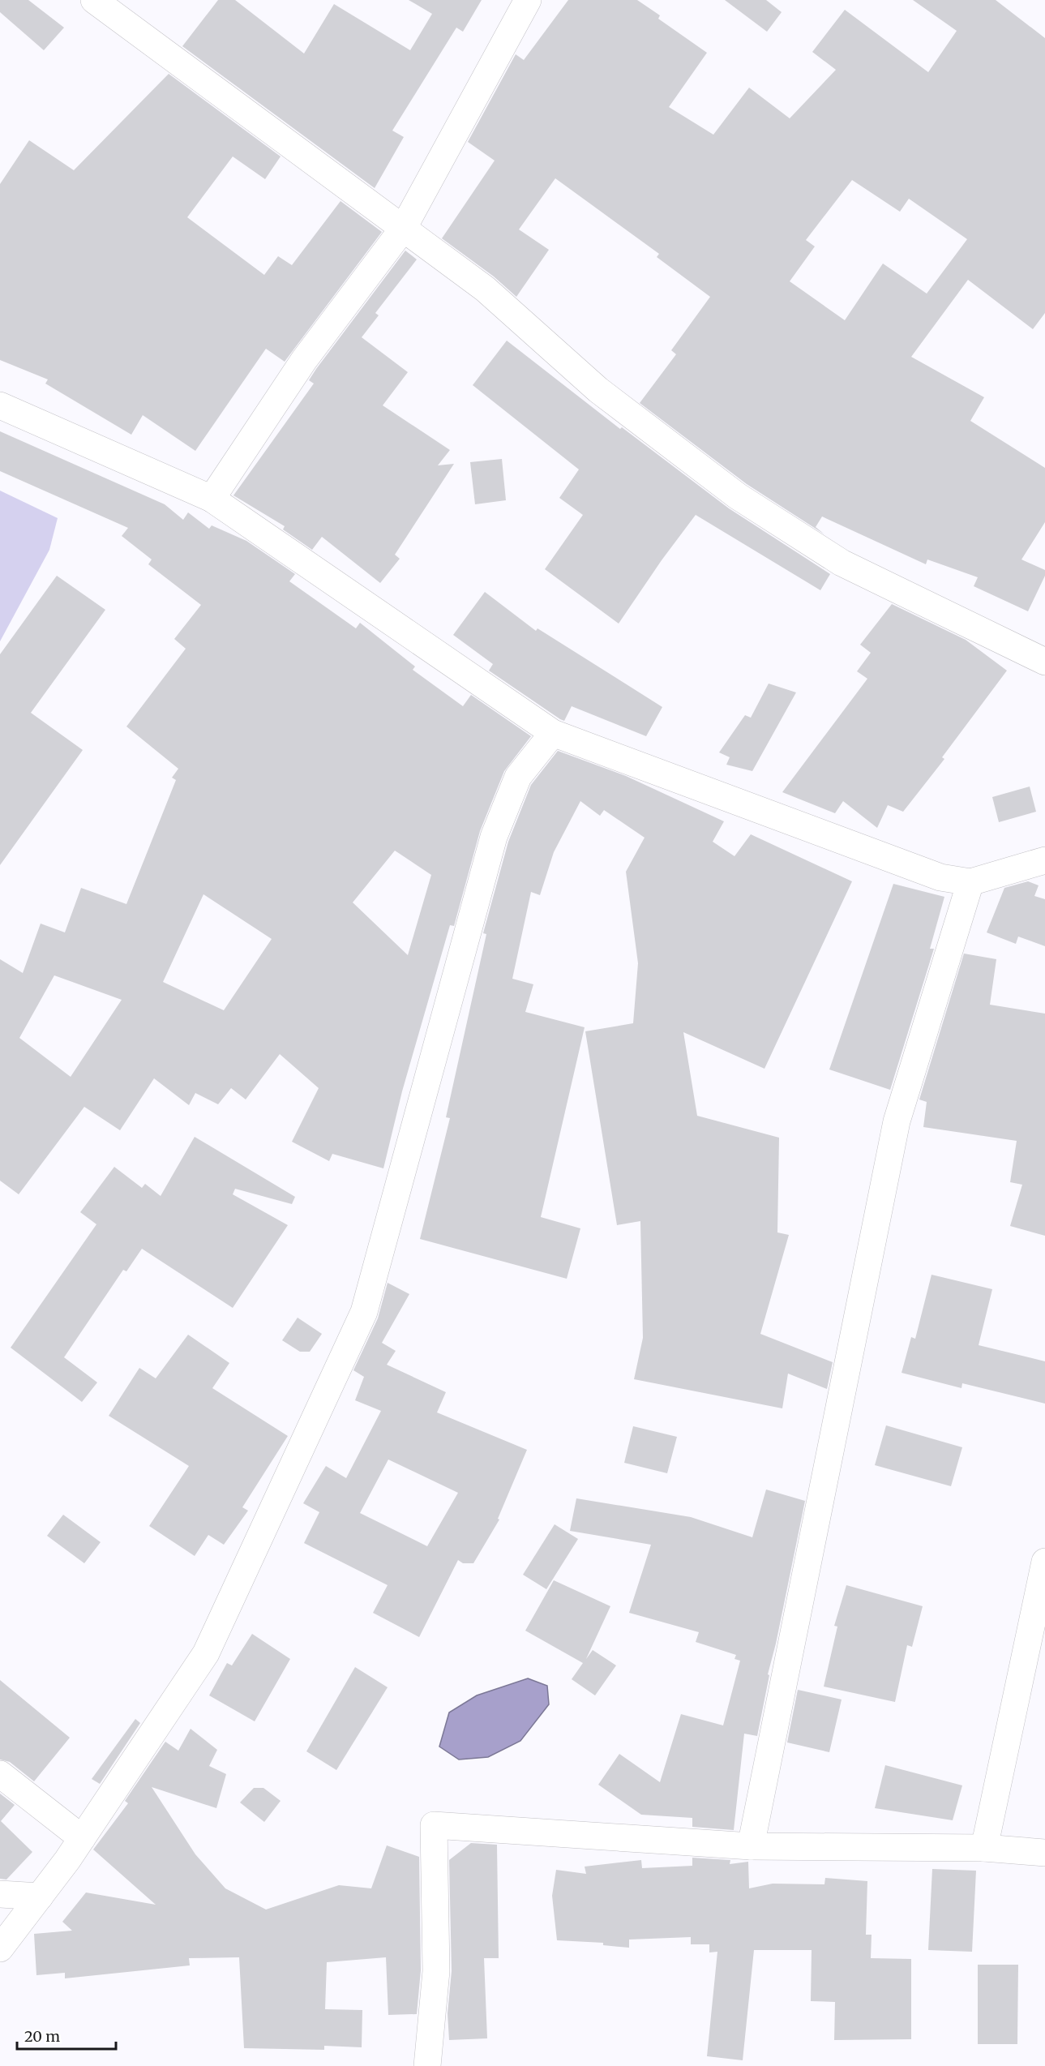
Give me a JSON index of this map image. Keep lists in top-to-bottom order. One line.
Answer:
{"scale_bar":"20 m"}
